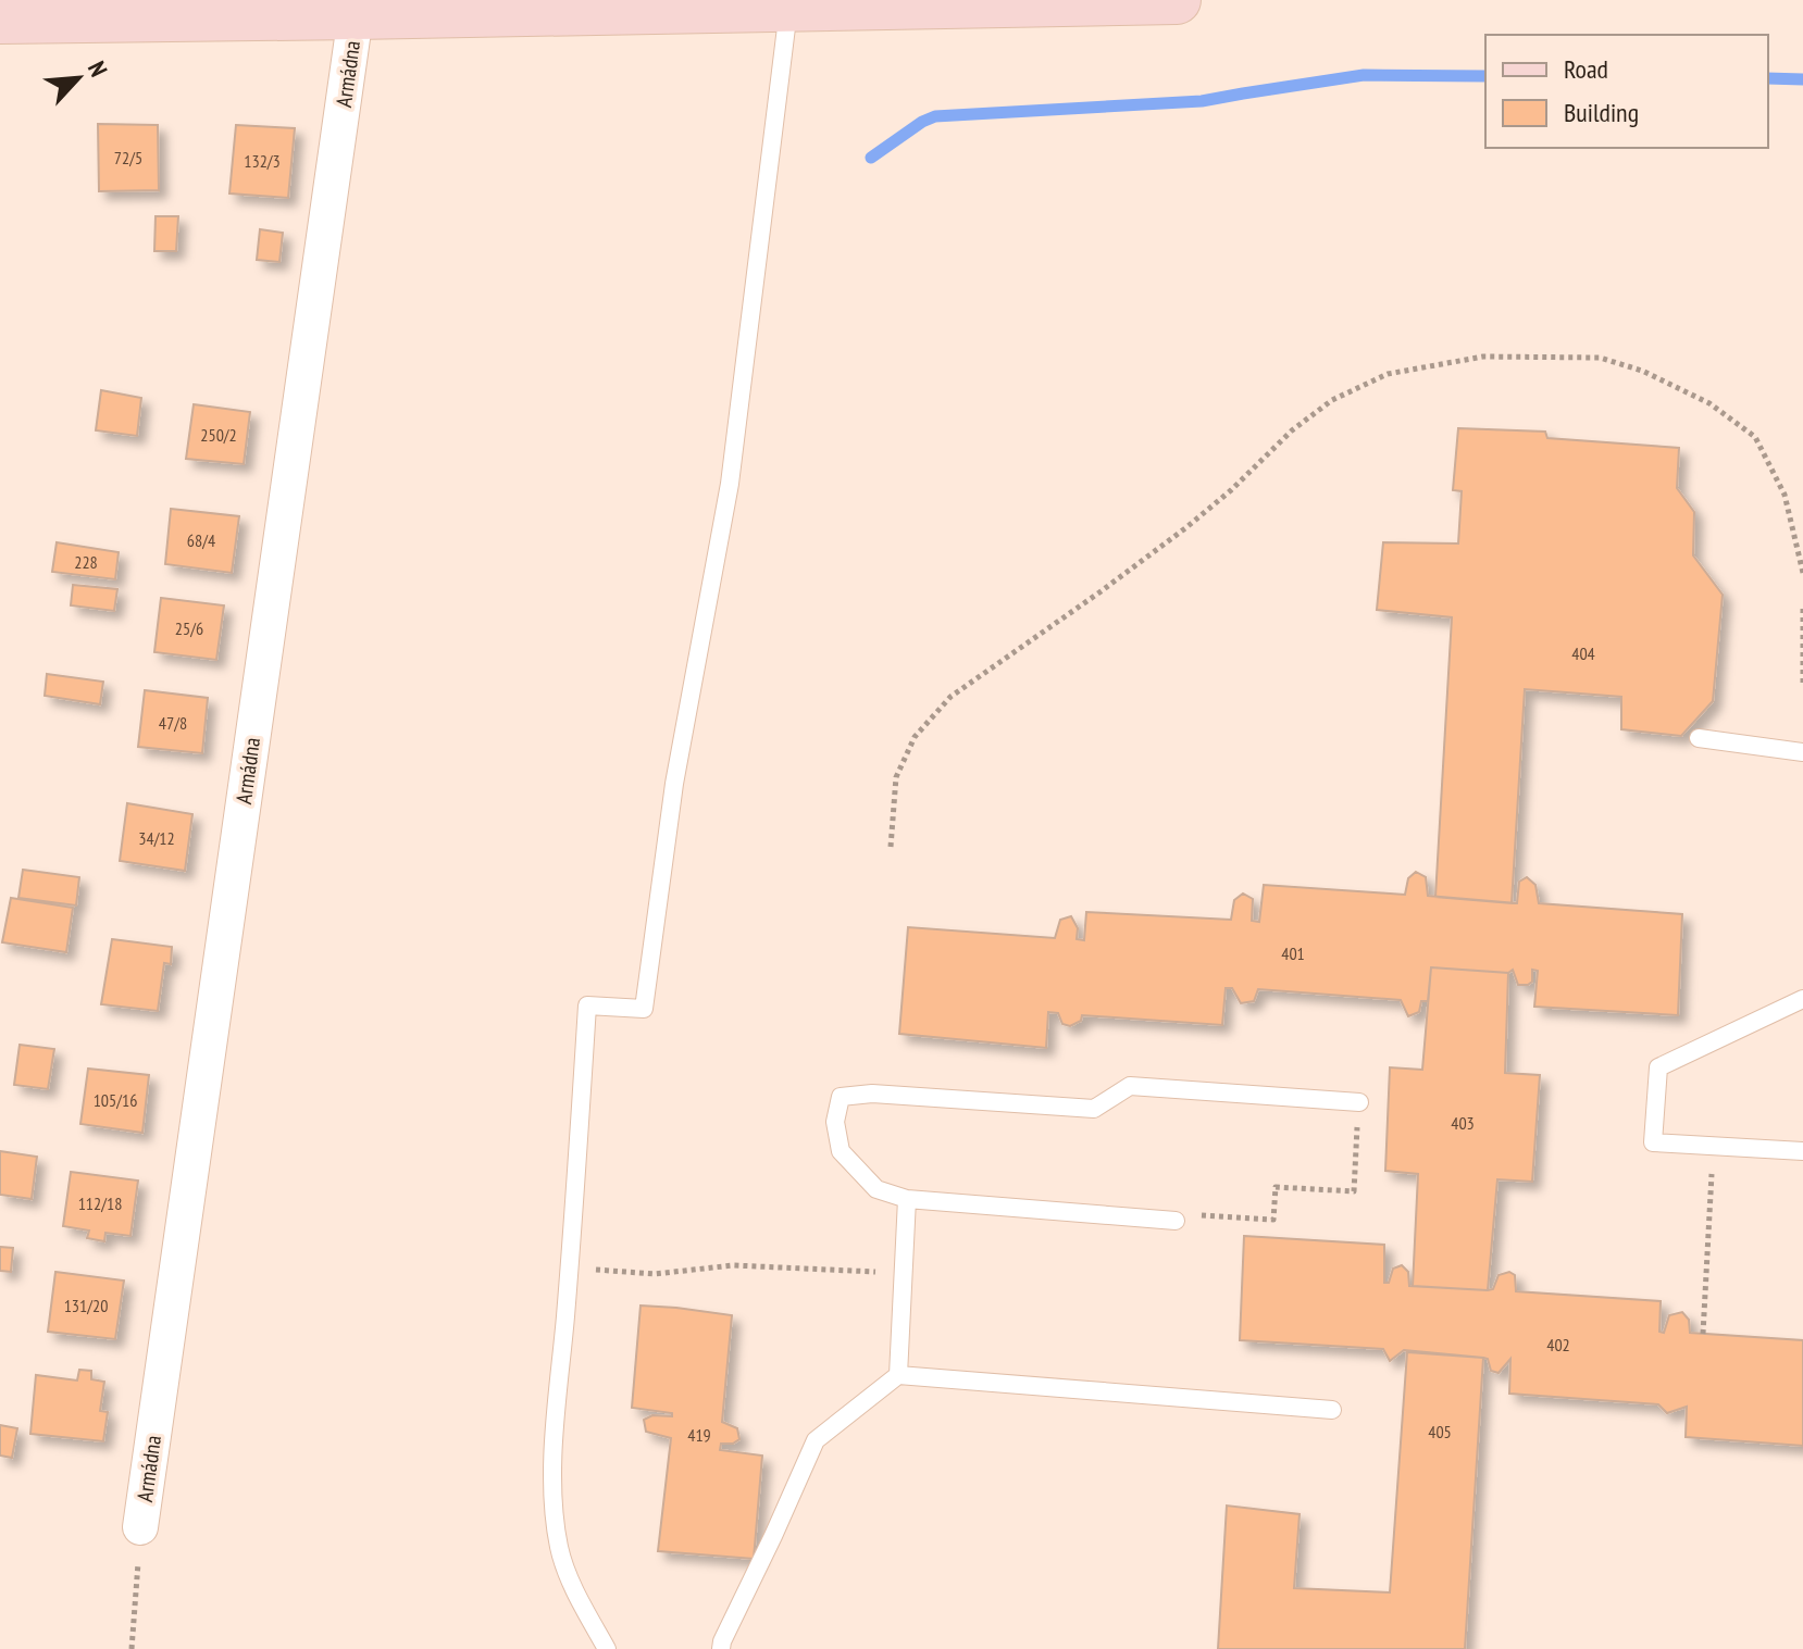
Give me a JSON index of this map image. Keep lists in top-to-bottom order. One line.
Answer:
{"streets":{"street":["Armádna"]},"house_numbers":["72/5","132/3","250/2","68/4","228","25/6","404","47/8","34/12","401","105/16","403","112/18","131/20","402","405","419"],"legend":["Road","Building"],"north":"top right"}
